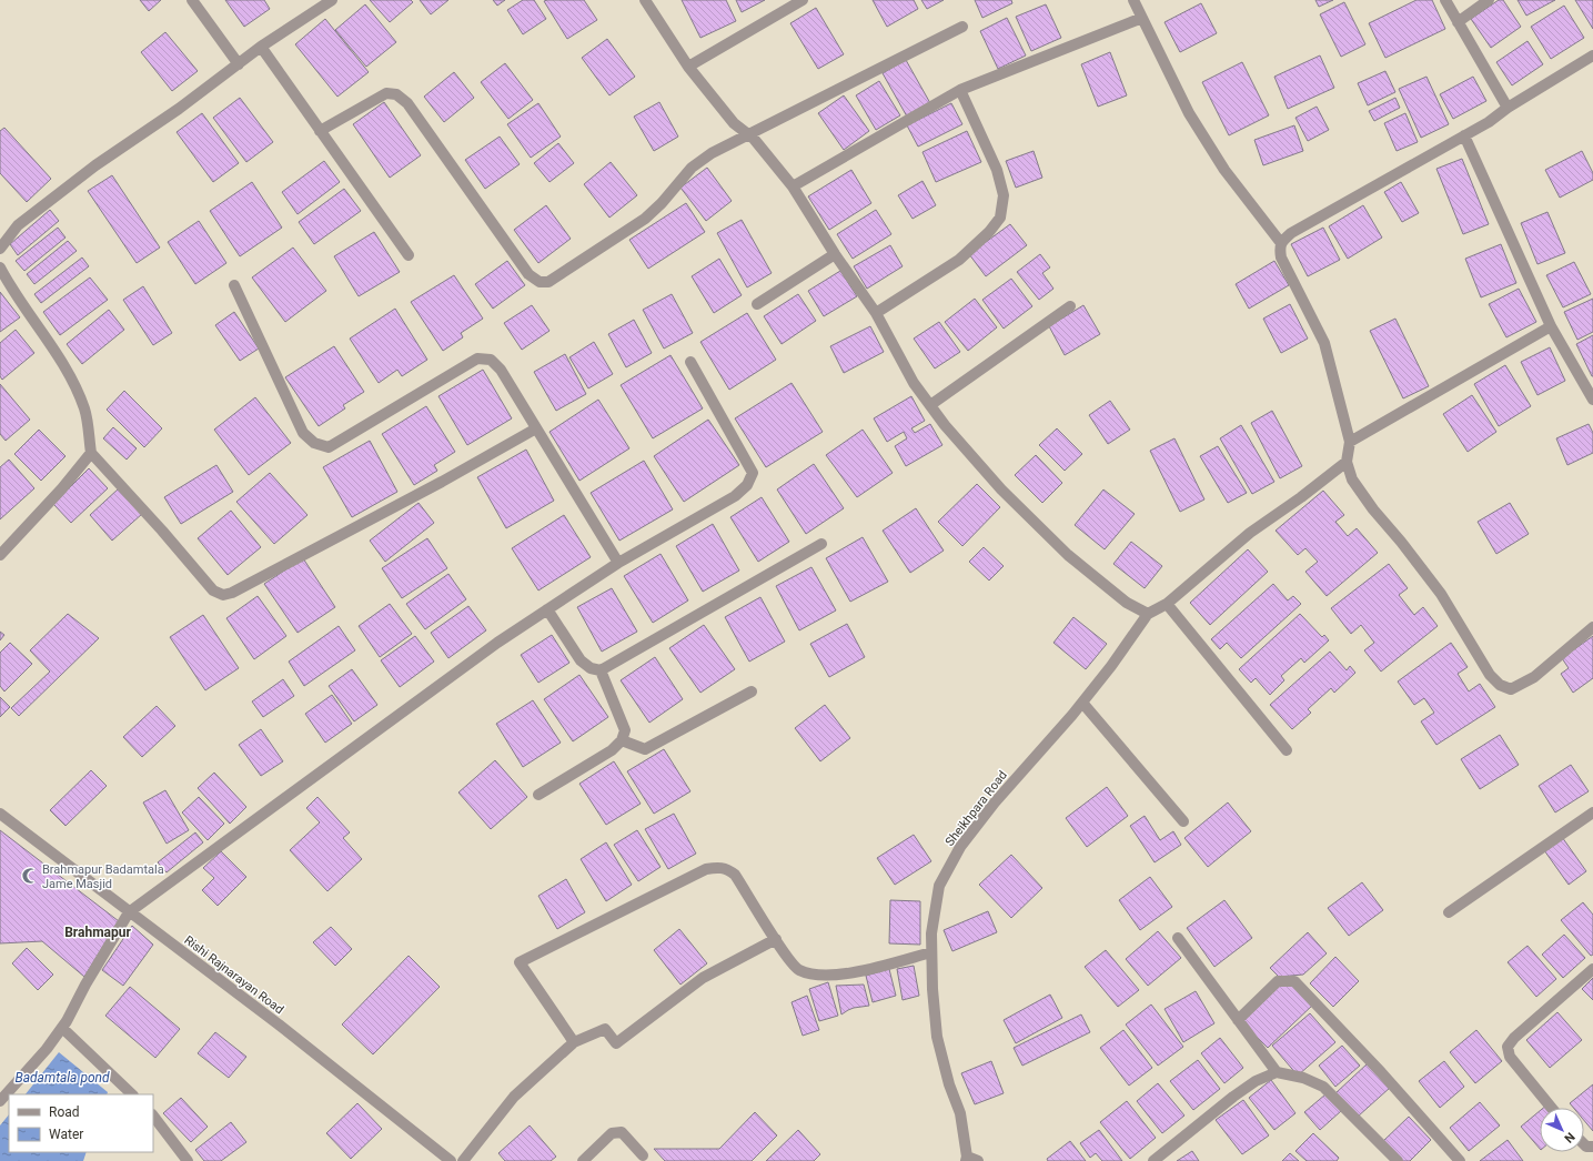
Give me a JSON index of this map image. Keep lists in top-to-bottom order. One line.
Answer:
{"streets":{"street":["Sheikhpara Road","Rishi Rajnarayan Road"]},"districts":["Brahmapur"],"water":["Badamtala pond"],"places":{"mosque":["Brahmapur Badamtala Jame Masjid"]},"legend":["Road","Water"],"north":"bottom right"}
